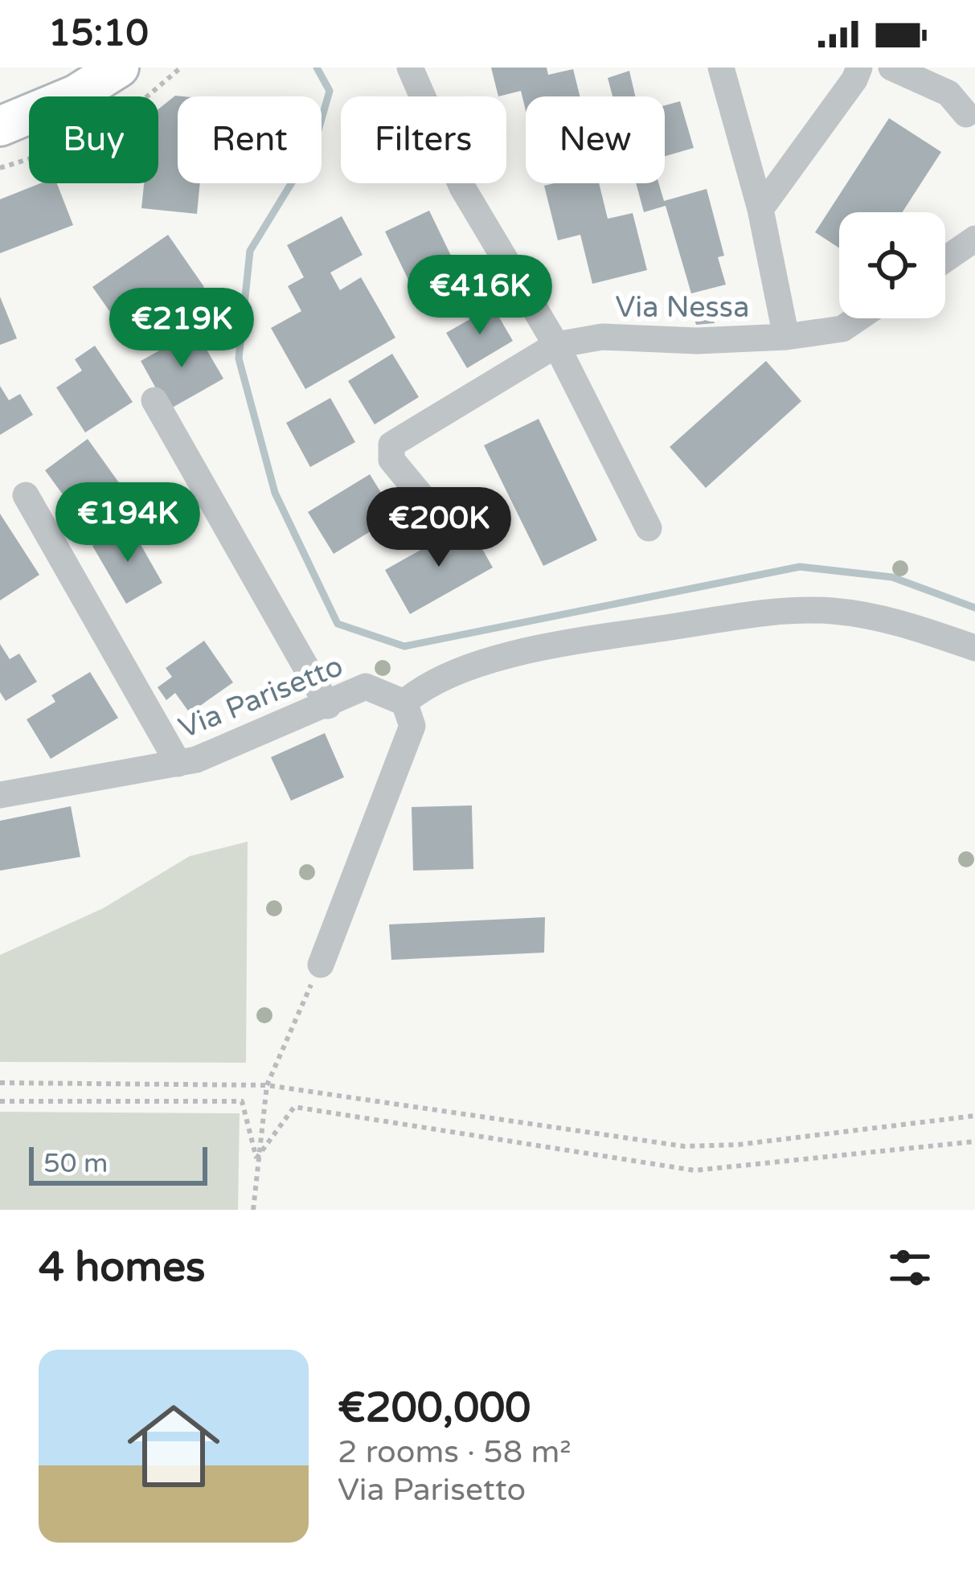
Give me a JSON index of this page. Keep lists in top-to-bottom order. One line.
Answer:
{"streets":{"street":["Via Nessa","Via Parisetto"]},"scale_bar":"50 m","page":{"status":"15:10","chip":["Buy","Rent","Filters","New"],"price":["€416K","€219K","€194K","€200K"],"scale":"50 m","heading":"4 homes","list":[{"name":"€200,000","note":"2 rooms · 58 m² · Via Parisetto"}]}}
